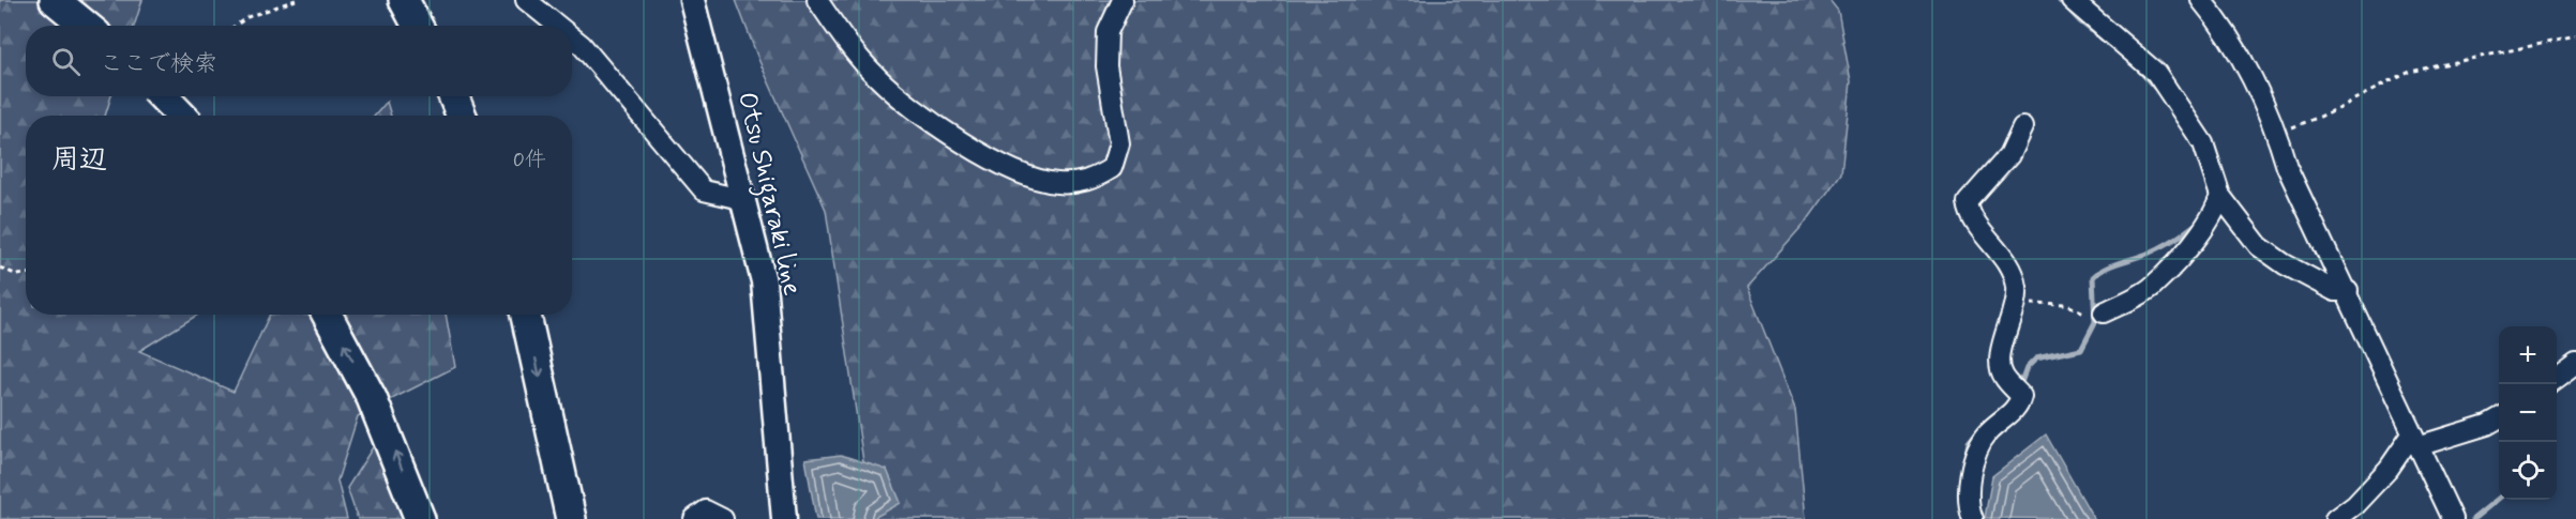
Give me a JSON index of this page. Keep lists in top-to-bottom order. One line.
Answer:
{"streets":{"main road":["Otsu Shigaraki line"]},"page":{"search":"ここで検索","heading":["周辺","0件"],"map_buttons":["+","−"]}}
